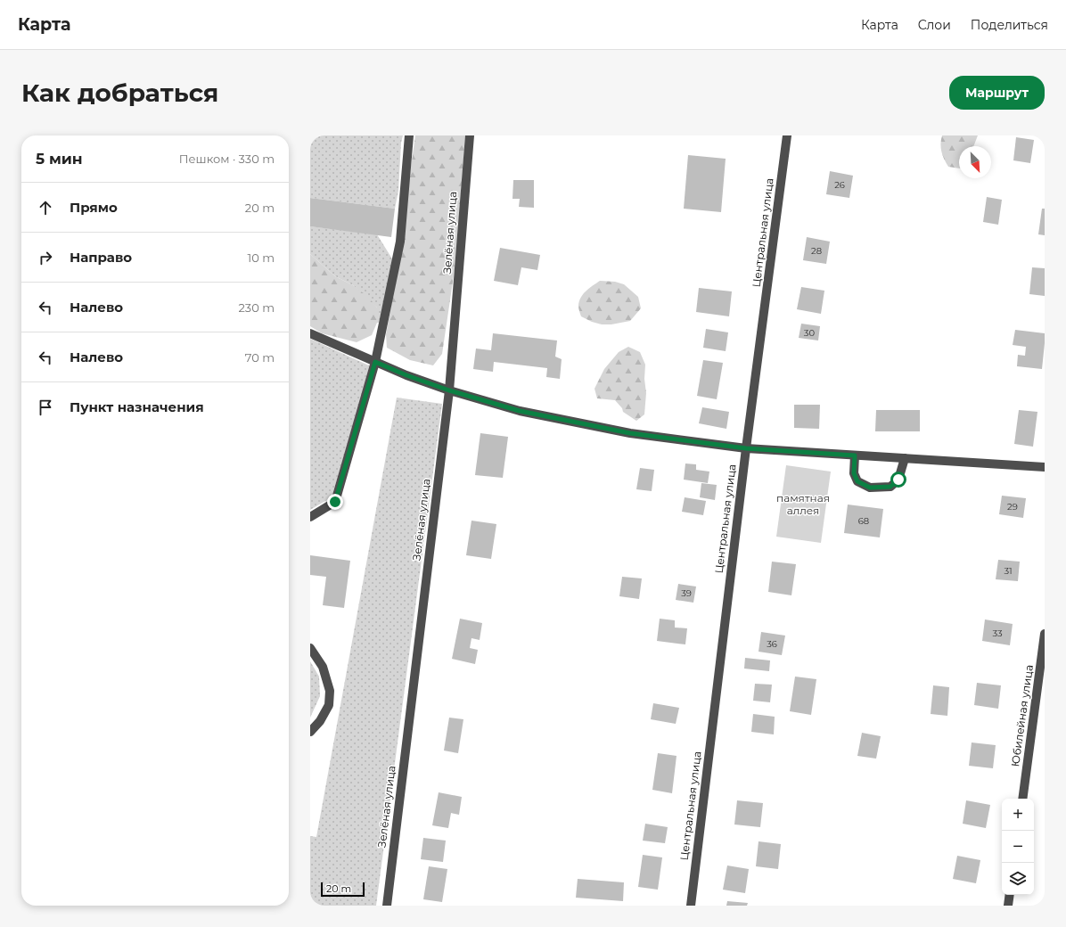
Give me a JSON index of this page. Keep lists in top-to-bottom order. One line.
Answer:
{"streets":{"street":["Зелёная улица","Центральная улица","Юбилейная улица"]},"parks":["памятная аллея"],"house_numbers":["26","28","30","29","68","31","39","33","36"],"scale_bar":"20 m","north":"bottom right","page":{"header":"Карта","nav":["Карта","Слои","Поделиться"],"buttons":"Маршрут","title":"Как добраться","heading":["5 мин","Пешком · 330 m"],"list":[["Прямо","20 m"],["Направо","10 m"],["Налево","230 m"],["Налево","70 m"],"Пункт назначения"],"map_buttons":["+","−"],"scale":"20 m"}}
